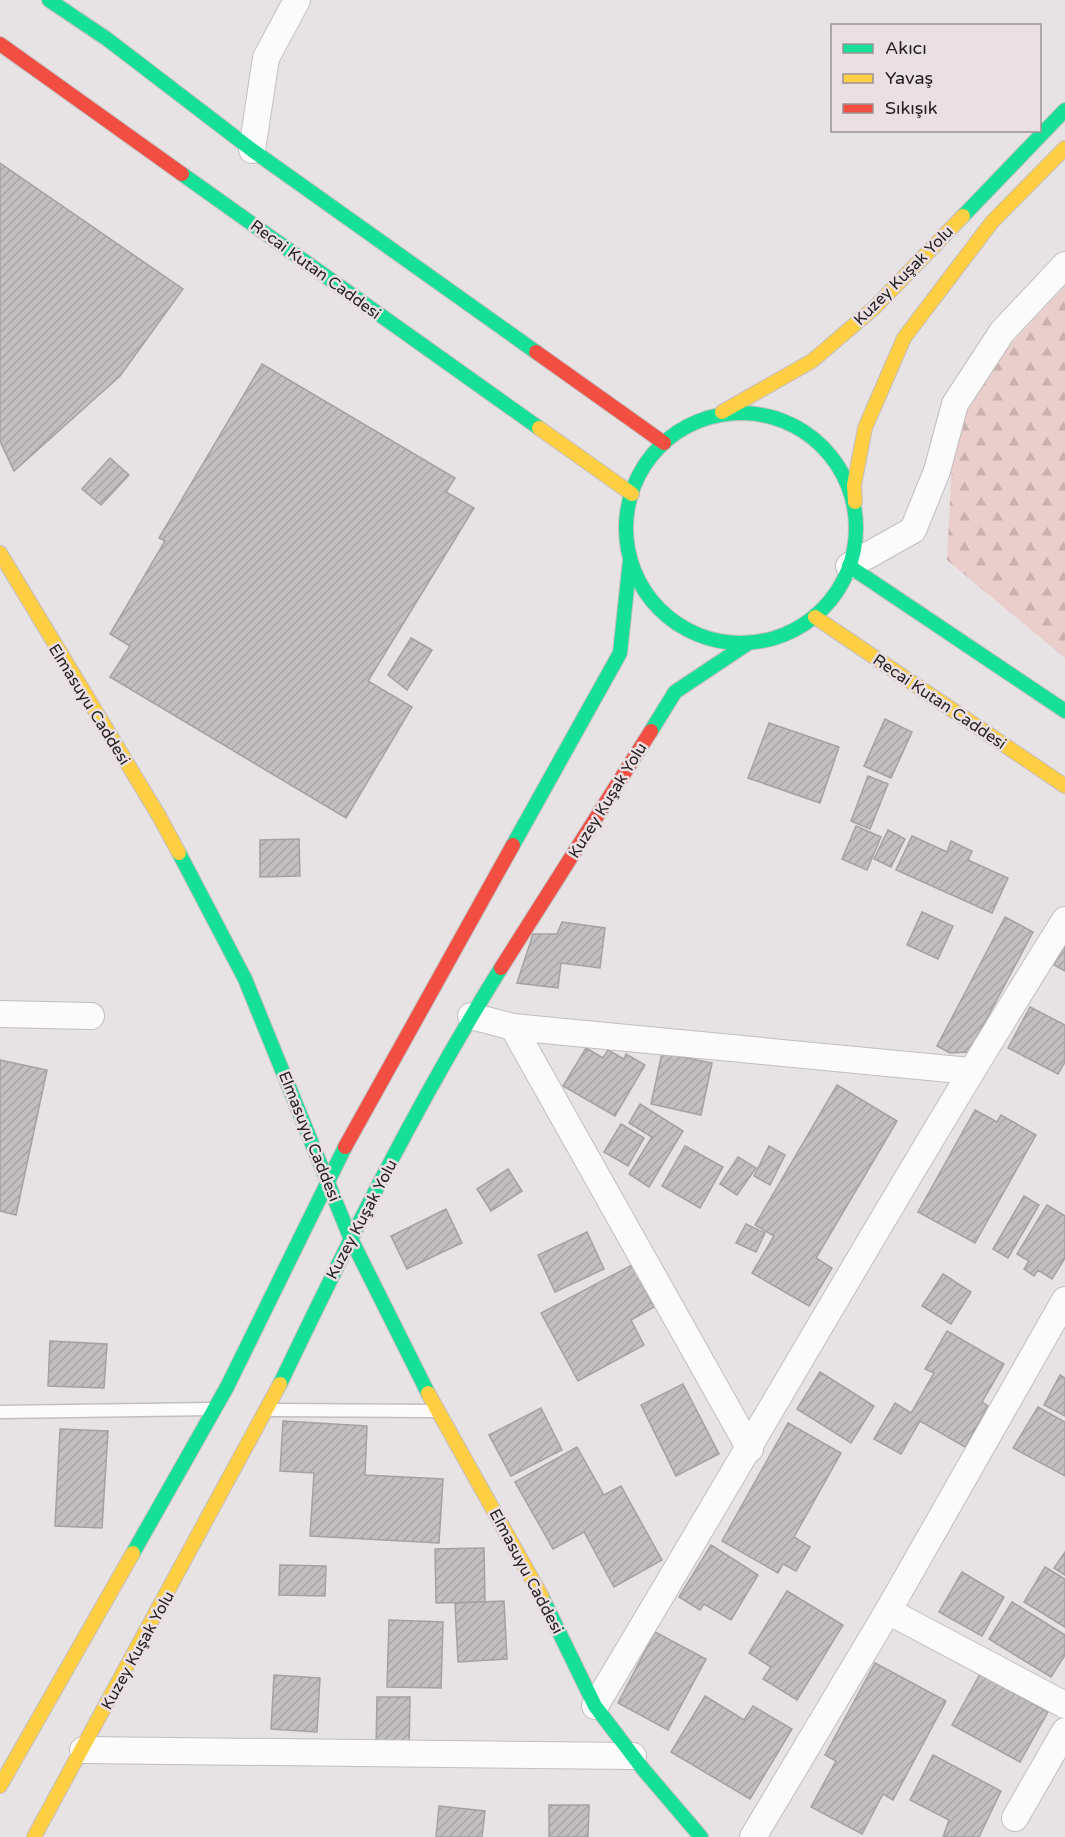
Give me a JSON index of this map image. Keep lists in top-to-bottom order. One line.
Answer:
{"streets":{"main road":["Recai Kutan Caddesi","Kuzey Kuşak Yolu","Elmasuyu Caddesi"]},"crossings":[["Recai Kutan Caddesi","Kuzey Kuşak Yolu"],["Kuzey Kuşak Yolu","Elmasuyu Caddesi"]],"legend":["Akıcı","Yavaş","Sıkışık"]}
